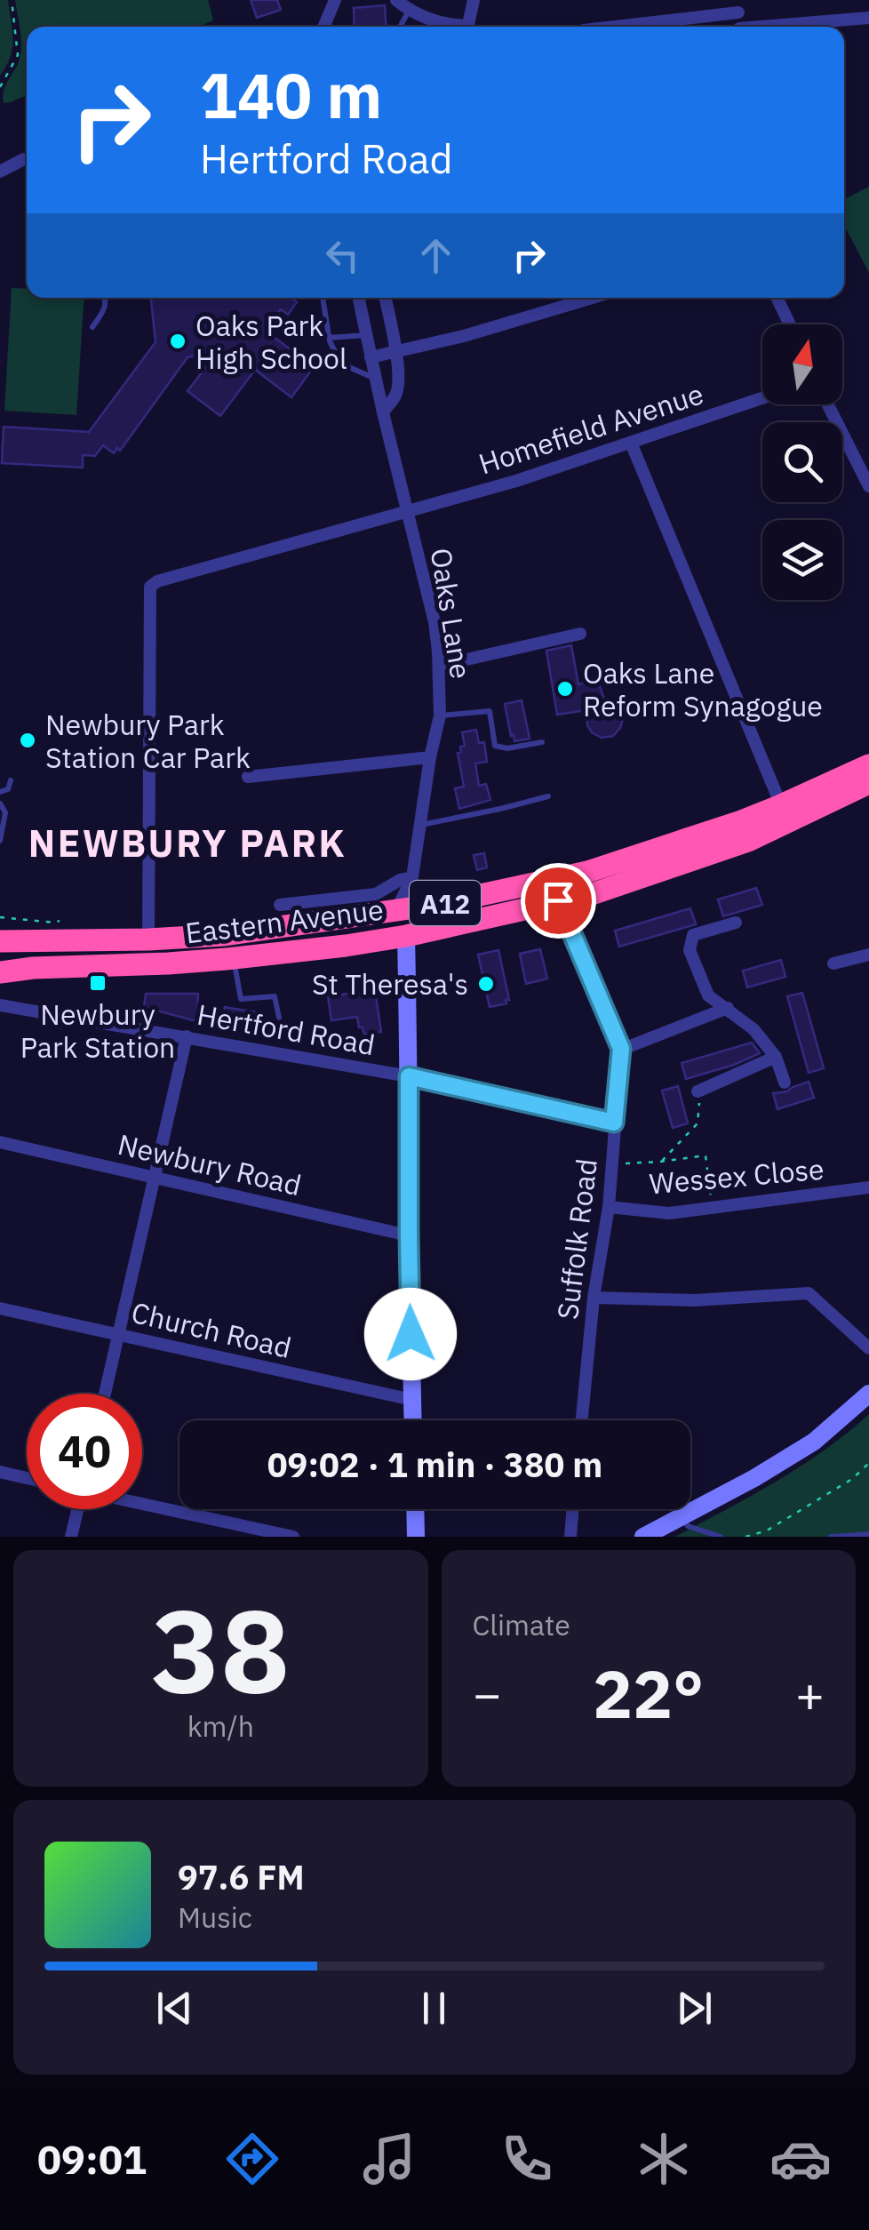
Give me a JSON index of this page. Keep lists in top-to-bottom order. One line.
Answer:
{"streets":{"highway":["A12","Eastern Avenue"],"street":["Homefield Avenue","Oaks Lane","Hertford Road","Newbury Road","Wessex Close","Suffolk Road","Church Road"]},"crossings":[["Homefield Avenue","Oaks Lane"],["Homefield Avenue","Eastern Avenue"],["Oaks Lane","Eastern Avenue"],["Eastern Avenue","Suffolk Road"],["Hertford Road","Suffolk Road"],["Wessex Close","Suffolk Road"]],"districts":["NEWBURY PARK"],"places":{"other":["Oaks Park High School","Oaks Lane Reform Synagogue","Newbury Park Station Car Park","St Theresa's"],"transit":["Newbury Park Station"]},"north":"top","page":{"turn":["140 m","Hertford Road"],"limit":"40","trip":"09:02 · 1 min · 380 m","tile":[["38","km/h"],"Climate"],"heat":["−","22°","+"],"song":["97.6 FM","Music"],"tabs":"09:01"}}
